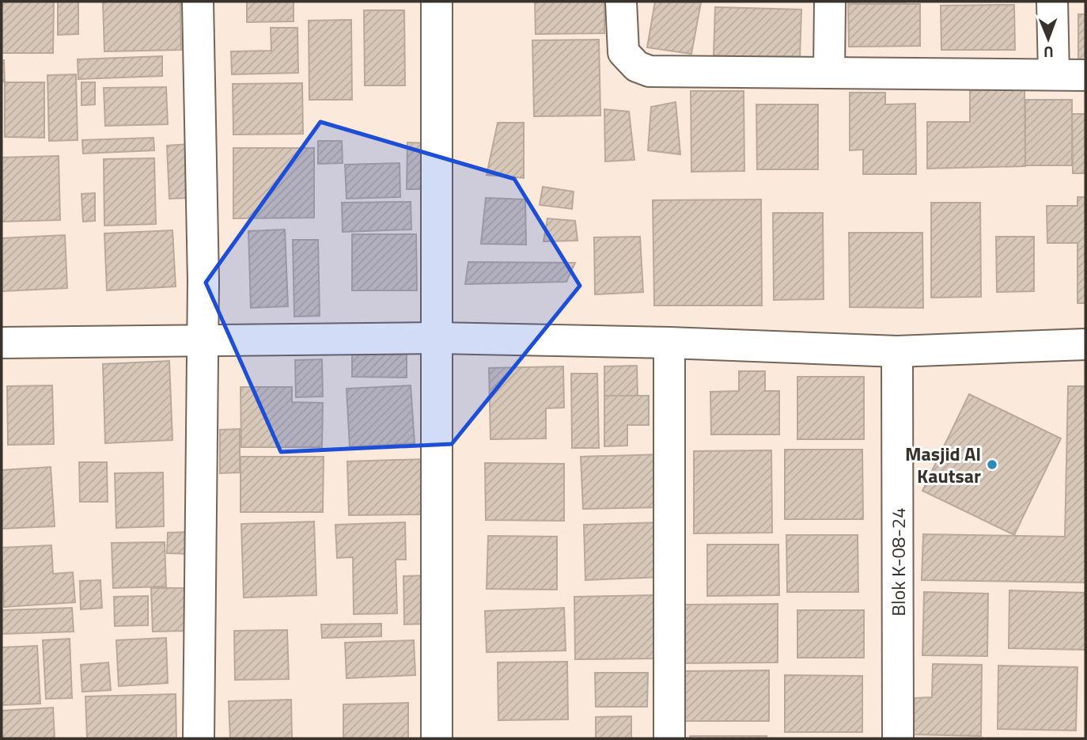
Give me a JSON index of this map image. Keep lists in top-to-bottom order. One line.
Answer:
{"streets":{"street":["Blok K-08-24"]},"places":["Masjid Al Kautsar"],"north":"bottom"}
